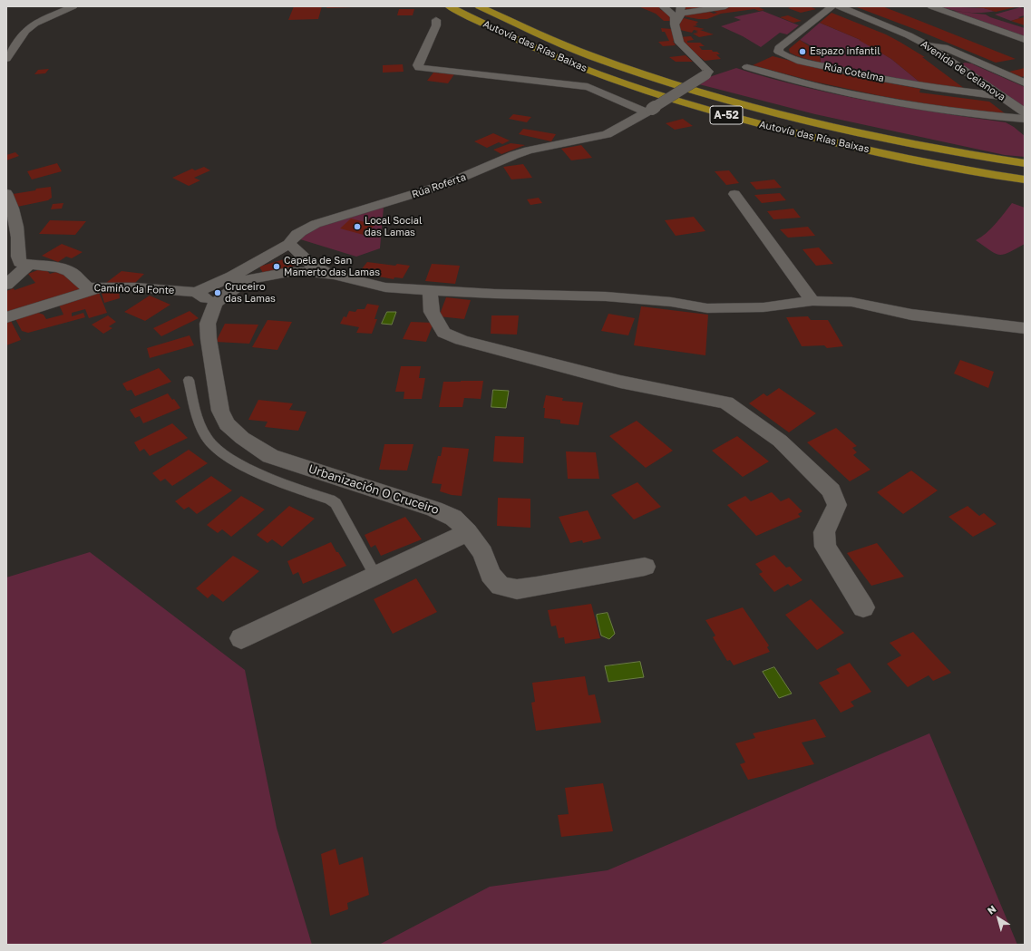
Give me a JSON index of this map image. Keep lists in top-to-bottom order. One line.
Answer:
{"streets":{"highway":["Autovía das Rías Baixas","A-52"],"street":["Avenida de Celanova","Rúa Cotelma","Rúa Roferta","Camiño da Fonte","Urbanización O Cruceiro"]},"crossings":[["Avenida de Celanova","Rúa Cotelma"],["Camiño da Fonte","Urbanización O Cruceiro"]],"places":["Espazo infantil","Local Social das Lamas","Capela de San Mamerto das Lamas","Cruceiro das Lamas"],"north":"top left"}
